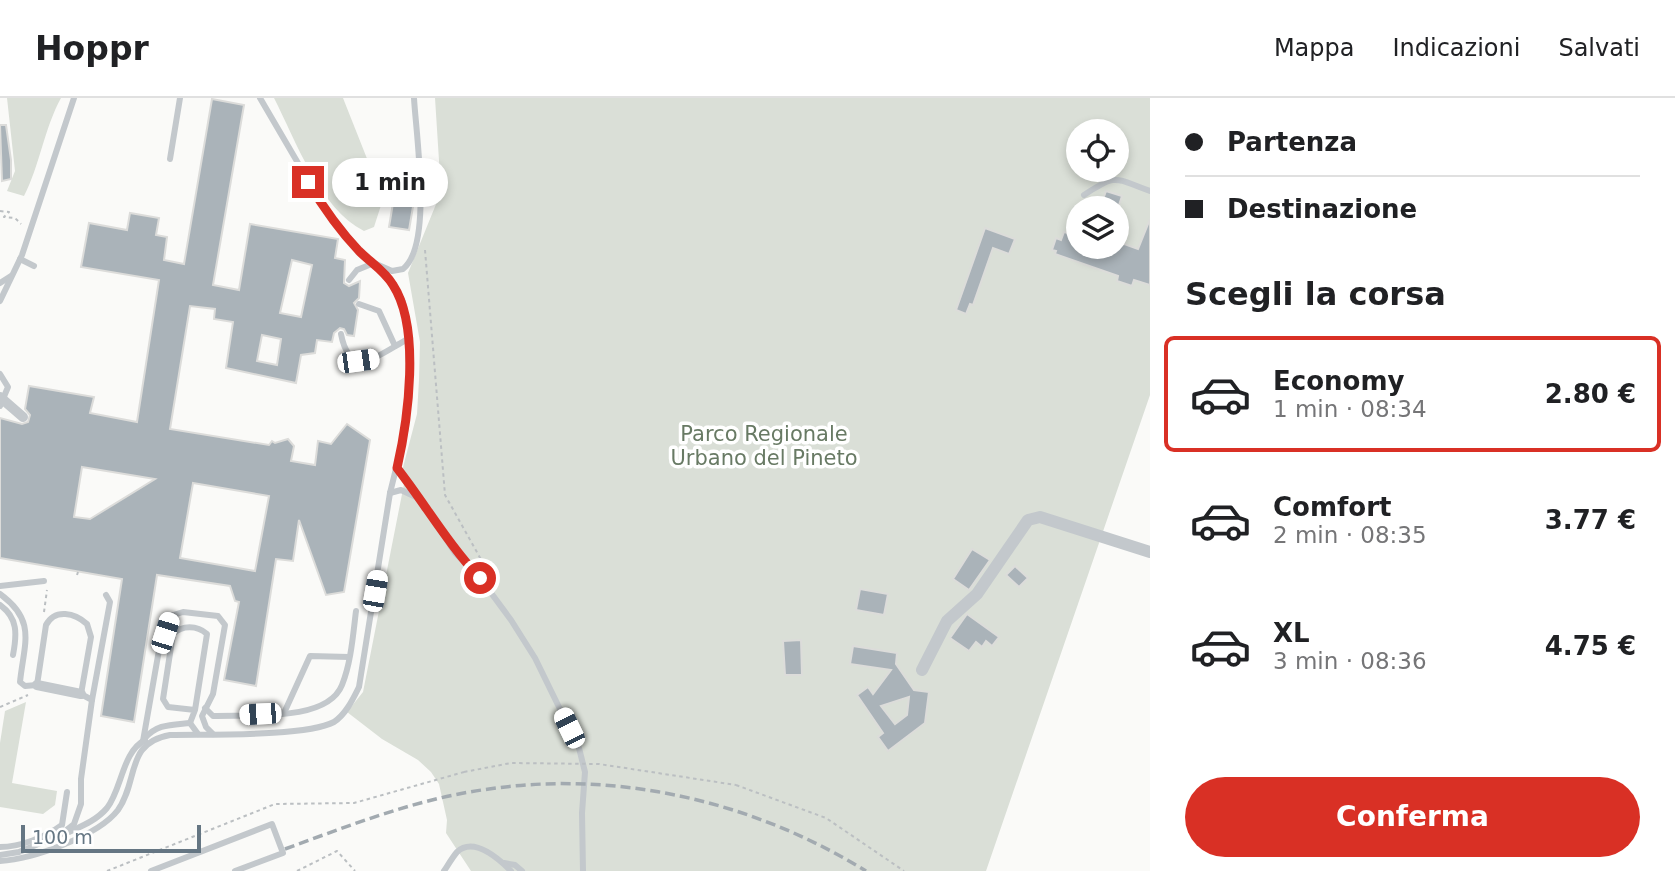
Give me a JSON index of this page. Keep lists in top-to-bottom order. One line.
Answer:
{"parks":["Parco Regionale Urbano del Pineto"],"scale_bar":"100 m","page":{"header":"Hoppr","nav":["Mappa","Indicazioni","Salvati"],"banner":["Partenza","Destinazione"],"bubble":"1 min","heading":"Scegli la corsa","list":[{"name":"Economy","note":"1 min · 08:34","value":"2.80 €"},{"name":"Comfort","note":"2 min · 08:35","value":"3.77 €"},{"name":"XL","note":"3 min · 08:36","value":"4.75 €"}],"buttons":"Conferma","scale":"100 m"}}
